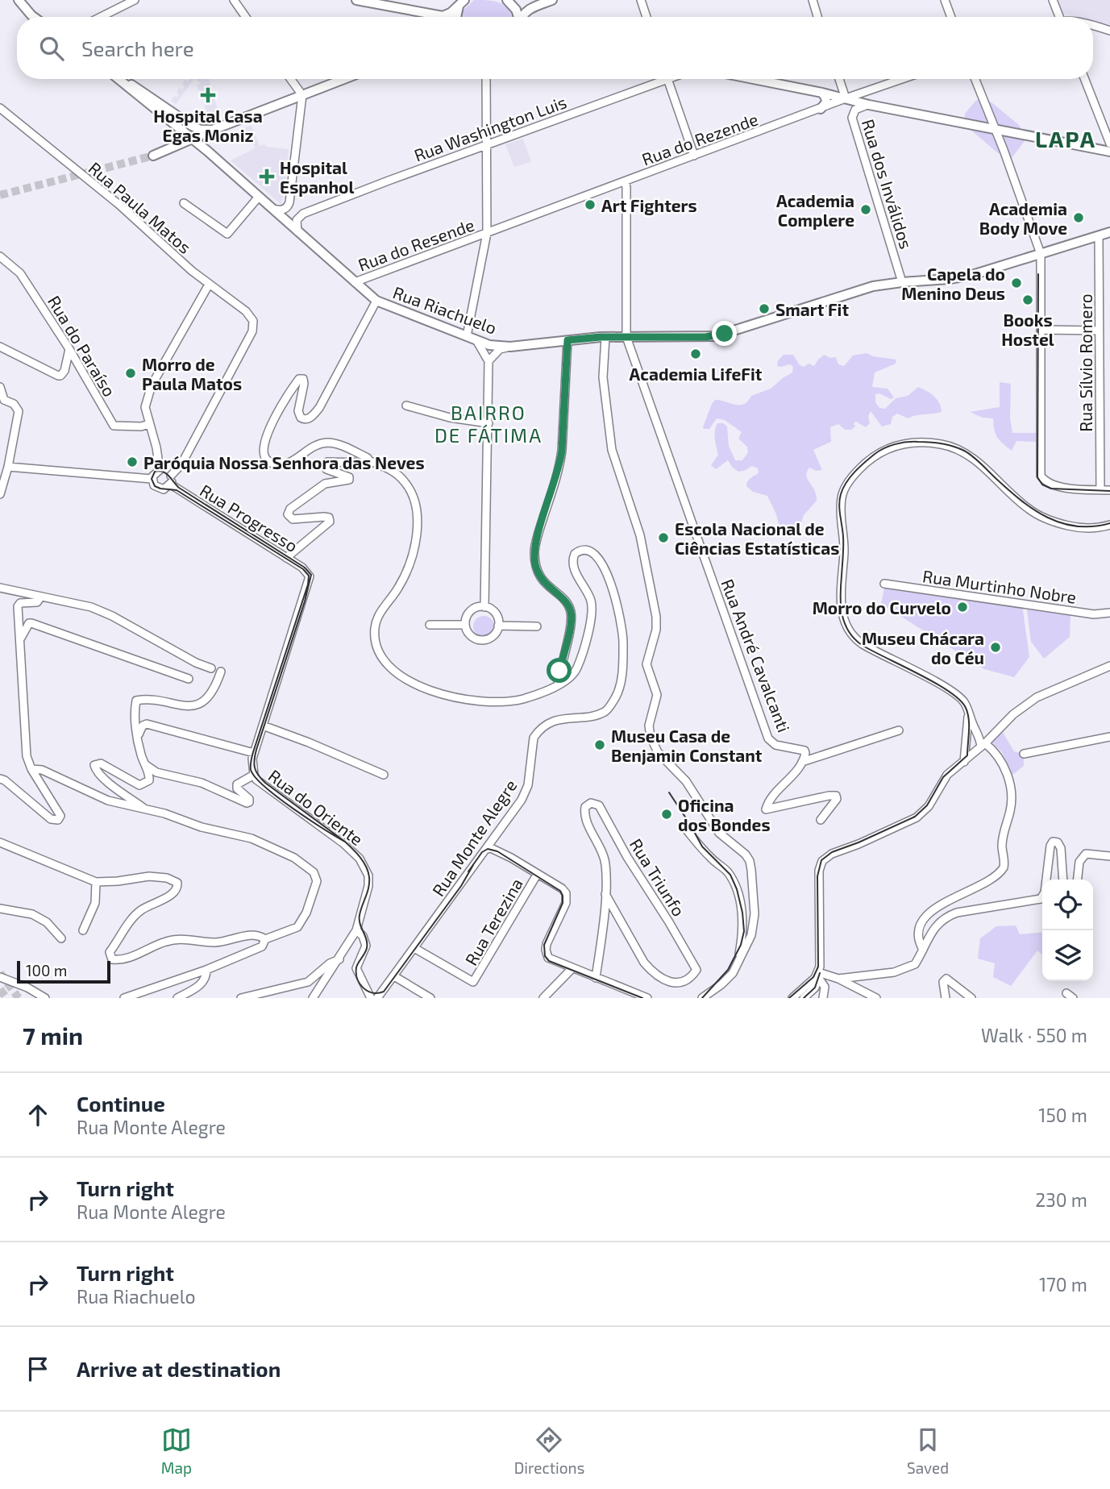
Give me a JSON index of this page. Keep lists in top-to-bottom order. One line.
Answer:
{"streets":{"main road":["Rua Riachuelo"],"street":["Rua Washington Luis","Rua do Rezende","Rua dos Inválidos","Rua Paula Matos","Rua do Resende","Rua do Paraíso","Rua Sílvio Romero","Rua Progresso","Rua Murtinho Nobre","Rua André Cavalcanti","Rua do Oriente","Rua Monte Alegre","Rua Triunfo","Rua Terezina"]},"crossings":[["Rua do Rezende","Rua do Resende"],["Rua do Rezende","Rua André Cavalcanti"],["Rua dos Inválidos","Rua Riachuelo"],["Rua Paula Matos","Rua Progresso"],["Rua do Resende","Rua Riachuelo"],["Rua Riachuelo","Rua Sílvio Romero"],["Rua Riachuelo","Rua André Cavalcanti"],["Rua Progresso","Rua do Oriente"],["Rua Monte Alegre","Rua Terezina"]],"districts":["LAPA","BAIRRO DE FÁTIMA"],"places":{"health":["Hospital Casa Egas Moniz","Hospital Espanhol"],"other":["Art Fighters","Academia Complere","Academia Body Move","Capela do Menino Deus","Books Hostel","Smart Fit","Academia LifeFit","Morro de Paula Matos","Paróquia Nossa Senhora das Neves","Escola Nacional de Ciências Estatísticas","Morro do Curvelo","Museu Chácara do Céu","Museu Casa de Benjamin Constant","Oficina dos Bondes"]},"scale_bar":"100 m","page":{"search":"Search here","scale":"100 m","heading":["7 min","Walk · 550 m"],"list":[["Continue","Rua Monte Alegre","150 m"],["Turn right","Rua Monte Alegre","230 m"],["Turn right","Rua Riachuelo","170 m"],"Arrive at destination"],"nav":["Map","Directions","Saved"]}}
